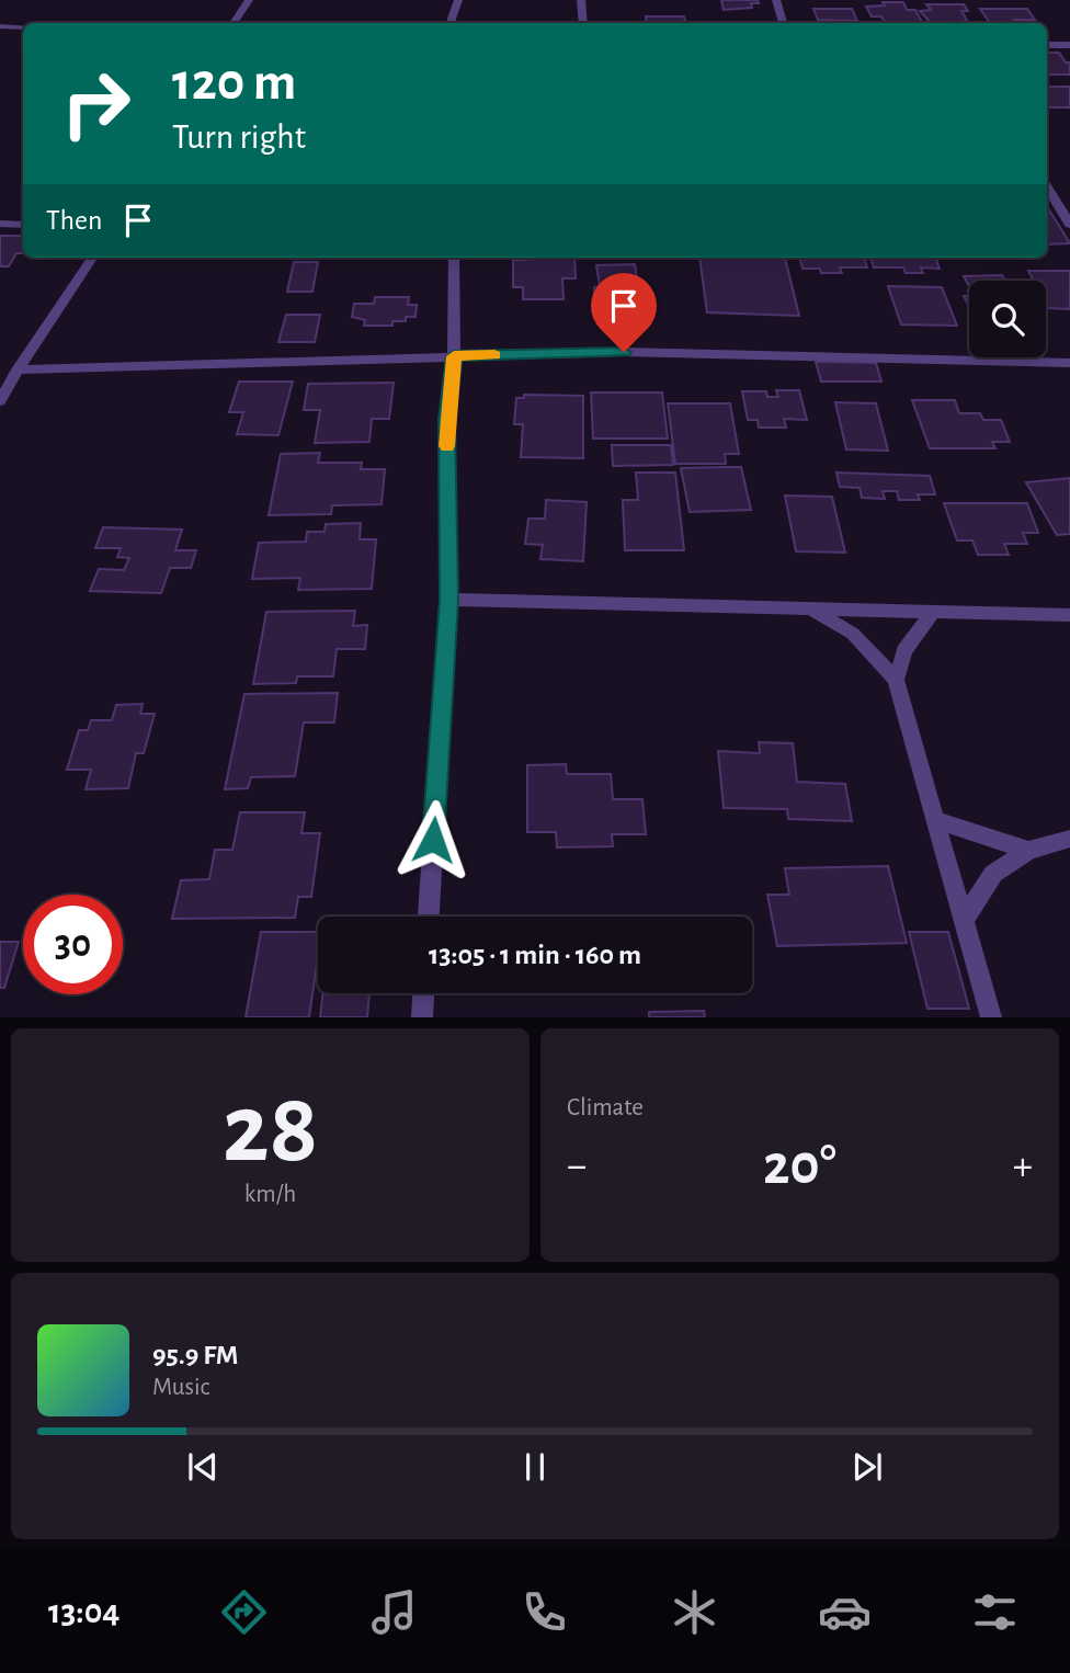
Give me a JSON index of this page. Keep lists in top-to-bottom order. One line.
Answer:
{"page":{"turn":["120 m","Turn right"],"then":"Then","limit":"30","trip":"13:05 · 1 min · 160 m","tile":[["28","km/h"],"Climate"],"heat":["−","20°","+"],"song":["95.9 FM","Music"],"tabs":"13:04"}}
